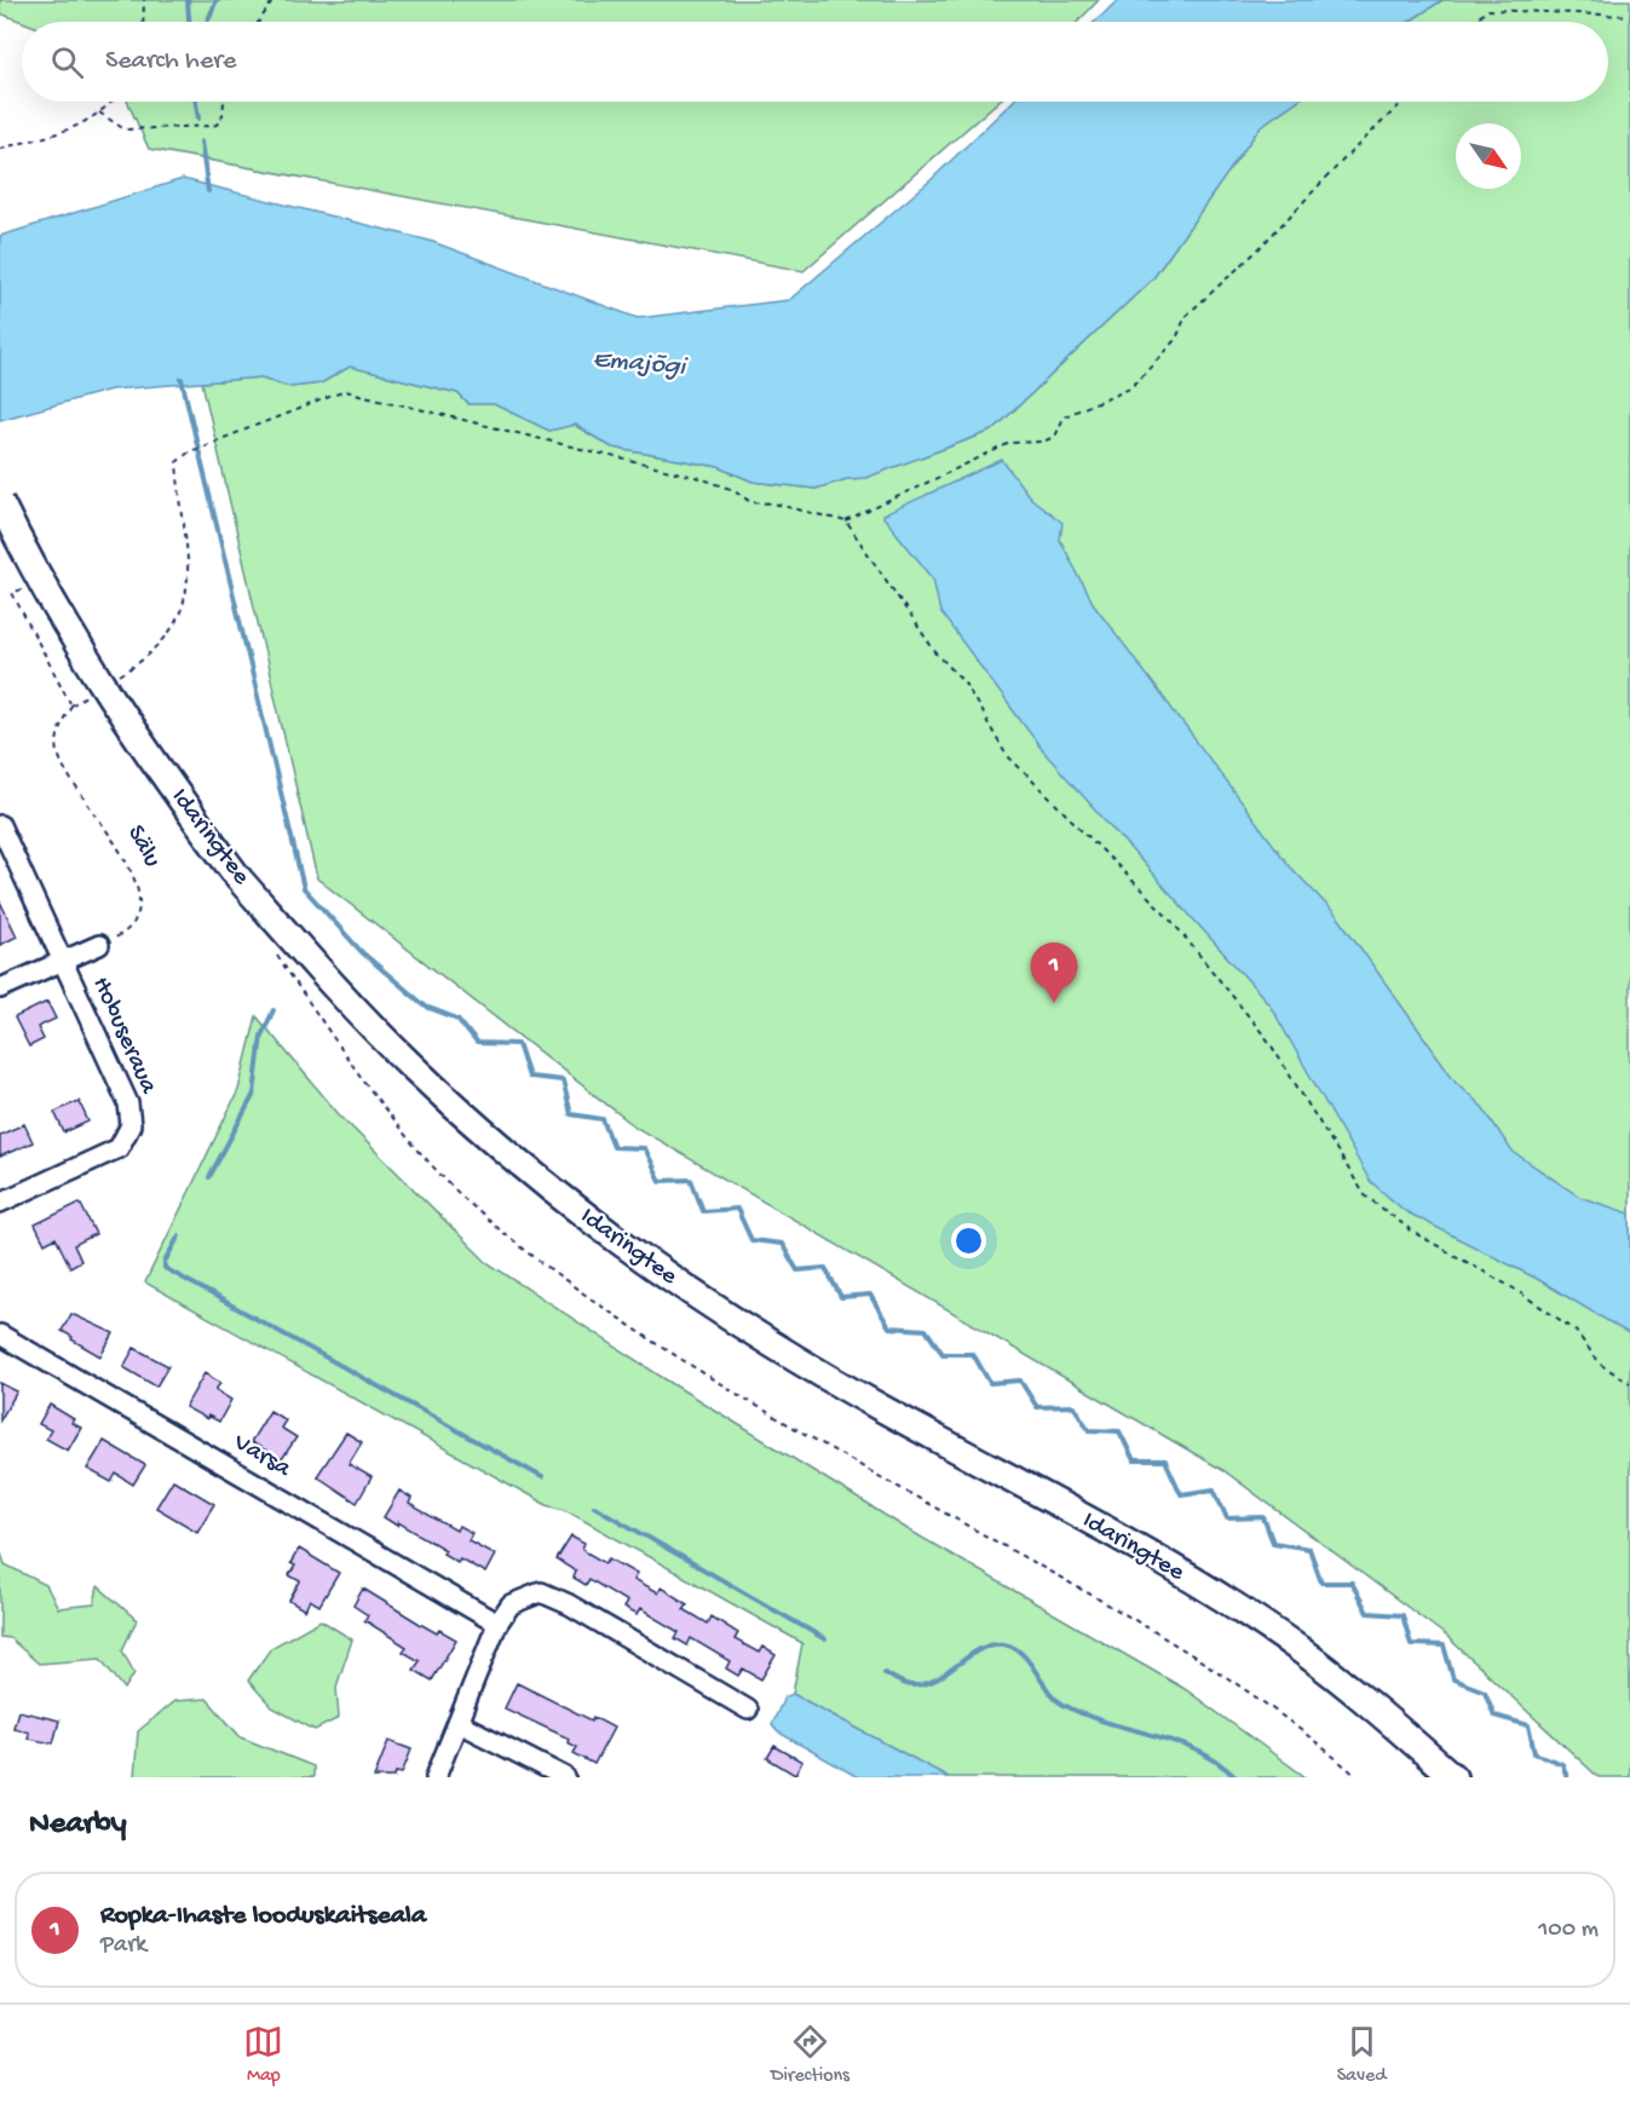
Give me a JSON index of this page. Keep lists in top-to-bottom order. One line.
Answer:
{"streets":{"main road":["Idaringtee"],"street":["Hobuseraua","Varsa"],"path":["Sälu"]},"water":["Emajõgi"],"north":"bottom right","page":{"search":"Search here","pins":"1","heading":"Nearby","list":[{"mark":"1","name":"Ropka-Ihaste looduskaitseala","note":"Park","value":"100 m"}],"nav":["Map","Directions","Saved"]}}
